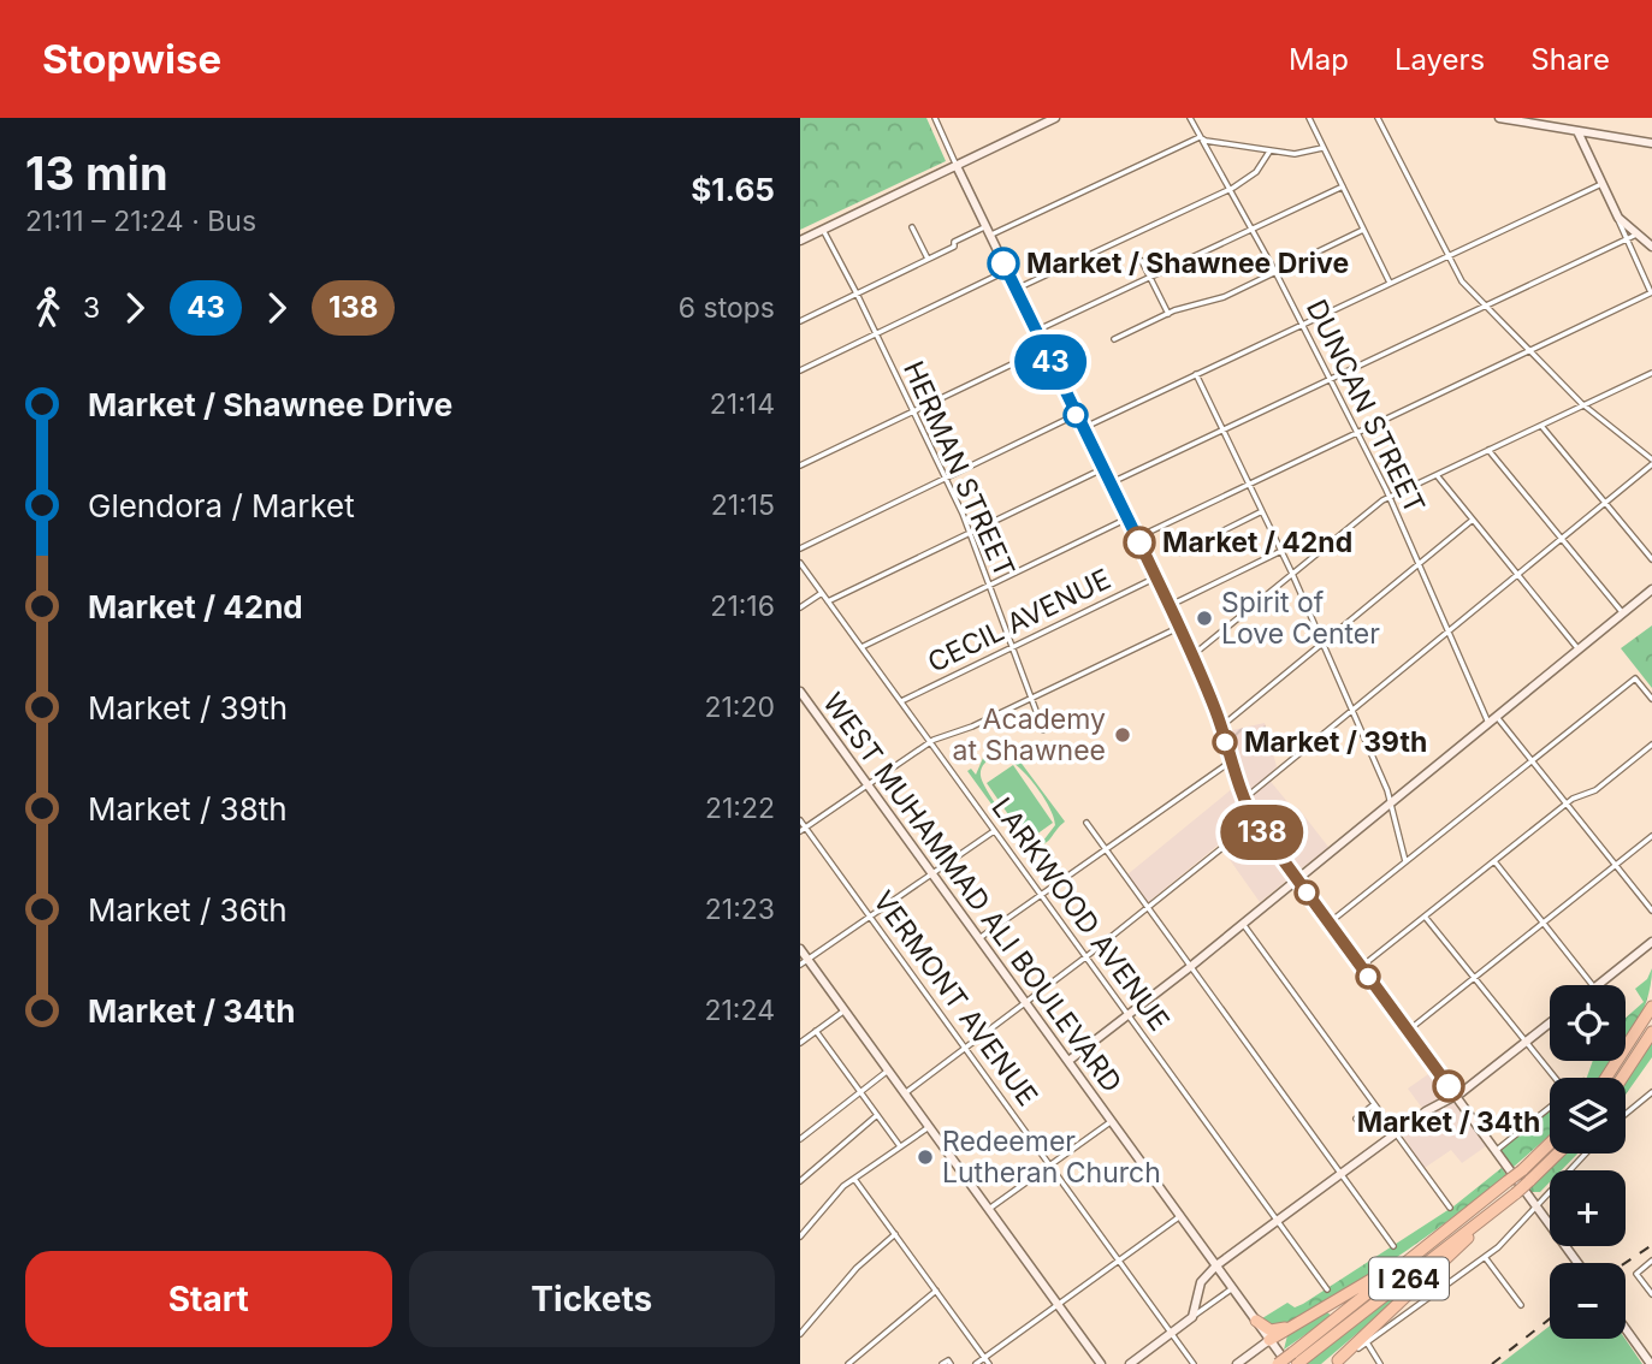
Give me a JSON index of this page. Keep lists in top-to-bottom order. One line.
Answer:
{"streets":{"highway":["I 264"],"street":["DUNCAN STREET","HERMAN STREET","CECIL AVENUE","WEST MUHAMMAD ALI BOULEVARD","LARKWOOD AVENUE","VERMONT AVENUE"]},"crossings":[["HERMAN STREET","CECIL AVENUE"],["CECIL AVENUE","LARKWOOD AVENUE"],["WEST MUHAMMAD ALI BOULEVARD","I 264"]],"places":["Market / Shawnee Drive","Market / 42nd","Spirit of Love Center","Academy at Shawnee","Market / 39th","Market / 34th","Redeemer Lutheran Church"],"lines":["bus line 43","bus line 138"],"page":{"header":"Stopwise","nav":["Map","Layers","Share"],"heading":["13 min","21:11 – 21:24 · Bus","$1.65"],"on_map":["43","138"],"legs":["3","43","138","6 stops"],"list":[{"name":"Market / Shawnee Drive","value":"21:14"},{"name":"Glendora / Market","value":"21:15"},{"name":"Market / 42nd","value":"21:16"},{"name":"Market / 39th","value":"21:20"},{"name":"Market / 38th","value":"21:22"},{"name":"Market / 36th","value":"21:23"},{"name":"Market / 34th","value":"21:24"}],"map_buttons":["+","−"],"buttons":["Start","Tickets"]}}
